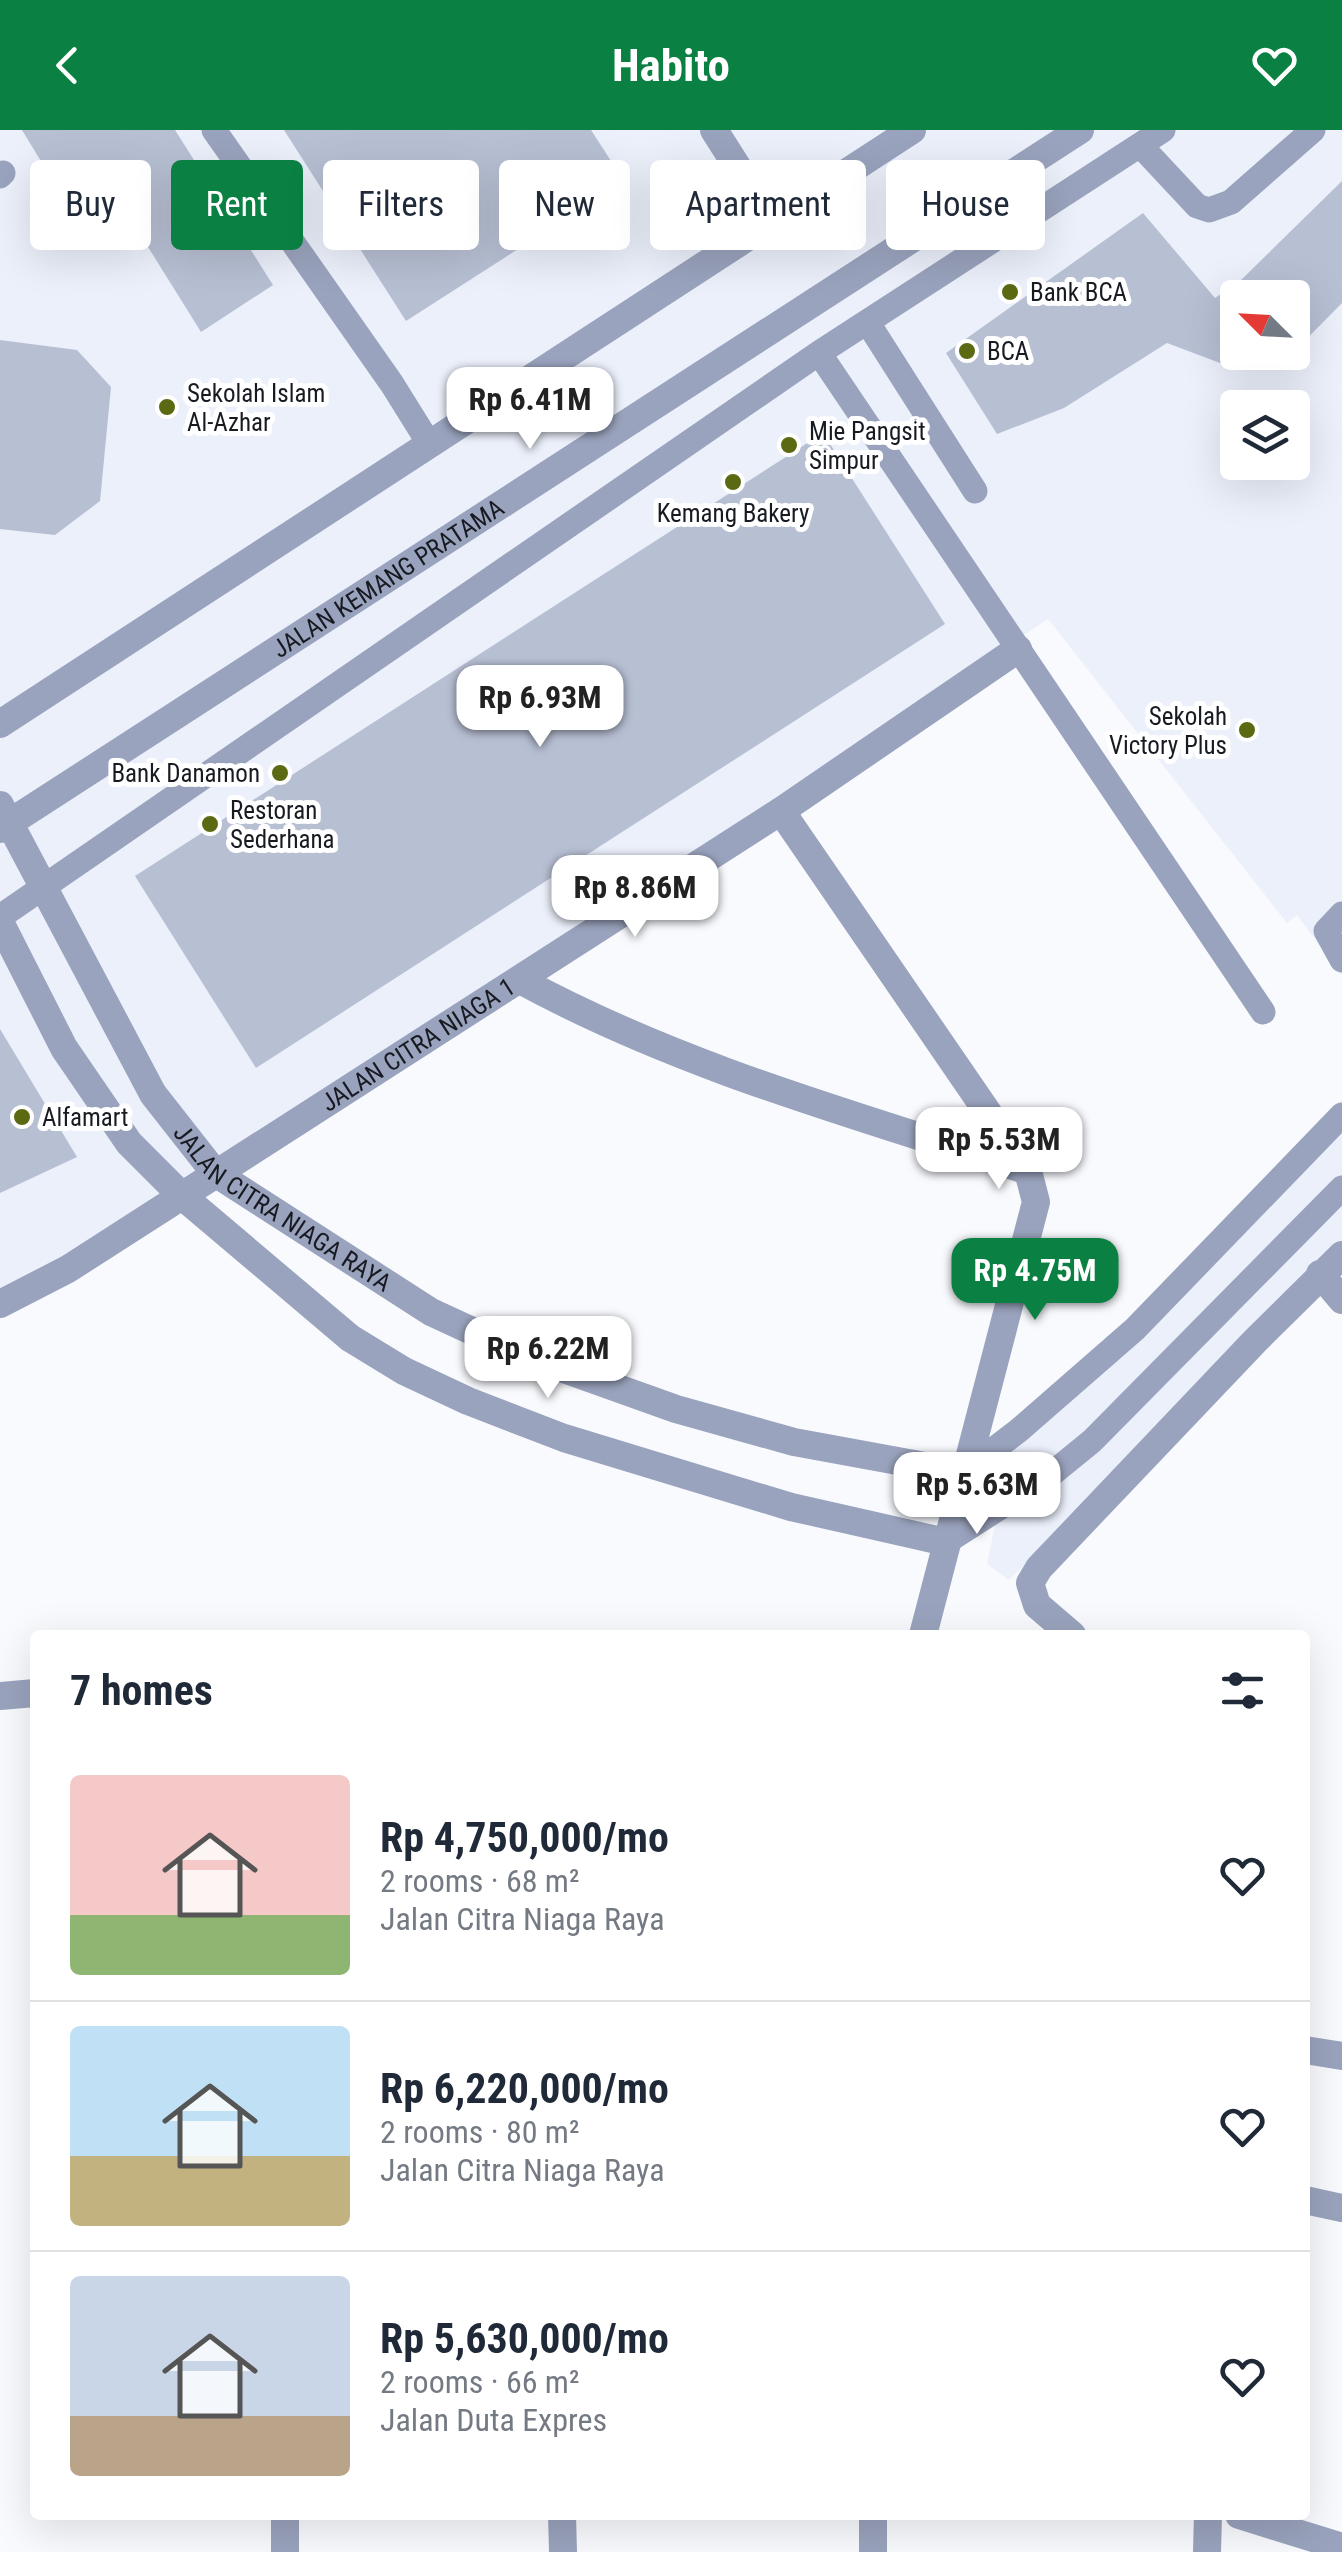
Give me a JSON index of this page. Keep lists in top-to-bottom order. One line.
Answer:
{"streets":{"street":["JALAN KEMANG PRATAMA","JALAN CITRA NIAGA 1","JALAN CITRA NIAGA RAYA"]},"crossings":[["JALAN KEMANG PRATAMA","JALAN CITRA NIAGA RAYA"],["JALAN CITRA NIAGA 1","JALAN CITRA NIAGA RAYA"]],"places":["Bank BCA","BCA","Sekolah Islam Al-Azhar","Mie Pangsit Simpur","Kemang Bakery","Sekolah Victory Plus","Bank Danamon","Restoran Sederhana","Alfamart"],"north":"top left","page":{"header":"Habito","chip":["Buy","Rent","Filters","New","Apartment","House"],"price":["Rp 6.41M","Rp 6.93M","Rp 8.86M","Rp 5.53M","Rp 4.75M","Rp 6.22M","Rp 5.63M"],"heading":"7 homes","list":[{"name":"Rp 4,750,000/mo","note":"2 rooms · 68 m² · Jalan Citra Niaga Raya"},{"name":"Rp 6,220,000/mo","note":"2 rooms · 80 m² · Jalan Citra Niaga Raya"},{"name":"Rp 5,630,000/mo","note":"2 rooms · 66 m² · Jalan Duta Expres"}]}}
